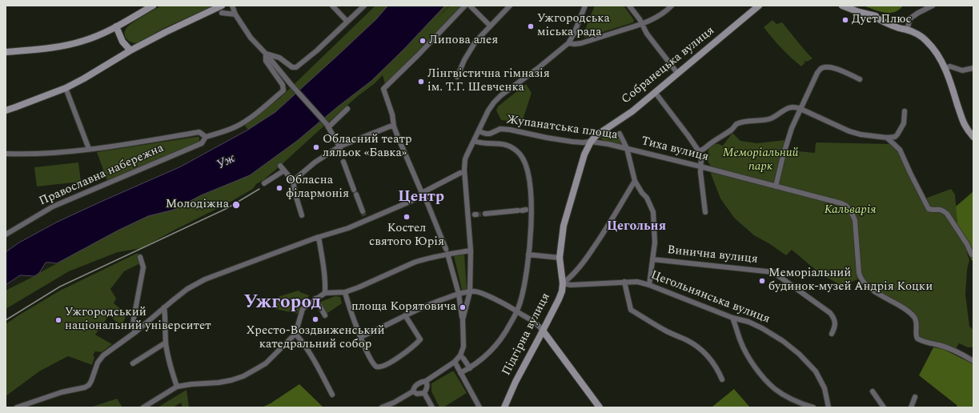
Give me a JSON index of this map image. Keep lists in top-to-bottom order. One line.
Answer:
{"streets":{"main road":["Собранецька вулиця","Підгірна вулиця"],"street":["Жупанатська площа","Тиха вулиця","Православна набережна","Винична вулиця","Цегольнянська вулиця"]},"crossings":[["Собранецька вулиця","Жупанатська площа"],["Собранецька вулиця","Підгірна вулиця"],["Жупанатська площа","Тиха вулиця"],["Жупанатська площа","Підгірна вулиця"],["Цегольнянська вулиця","Підгірна вулиця"]],"districts":["Центр","Цегольня","Ужгород"],"water":["Уж"],"parks":["Меморіальний парк","Кальварія"],"places":["Дует Плюс","Ужгородська міська рада","Липова алея","Лінгвістична гімназія ім. Т.Г. Шевченка","Обласний театр ляльок «Бавка»","Обласна філармонія","Молодіжна","Костел святого Юрія","Меморіальний будинок-музей Андрія Коцки","площа Корятовича","Хресто-Воздвиженський катедральний собор","Ужгородський національний університет"]}
